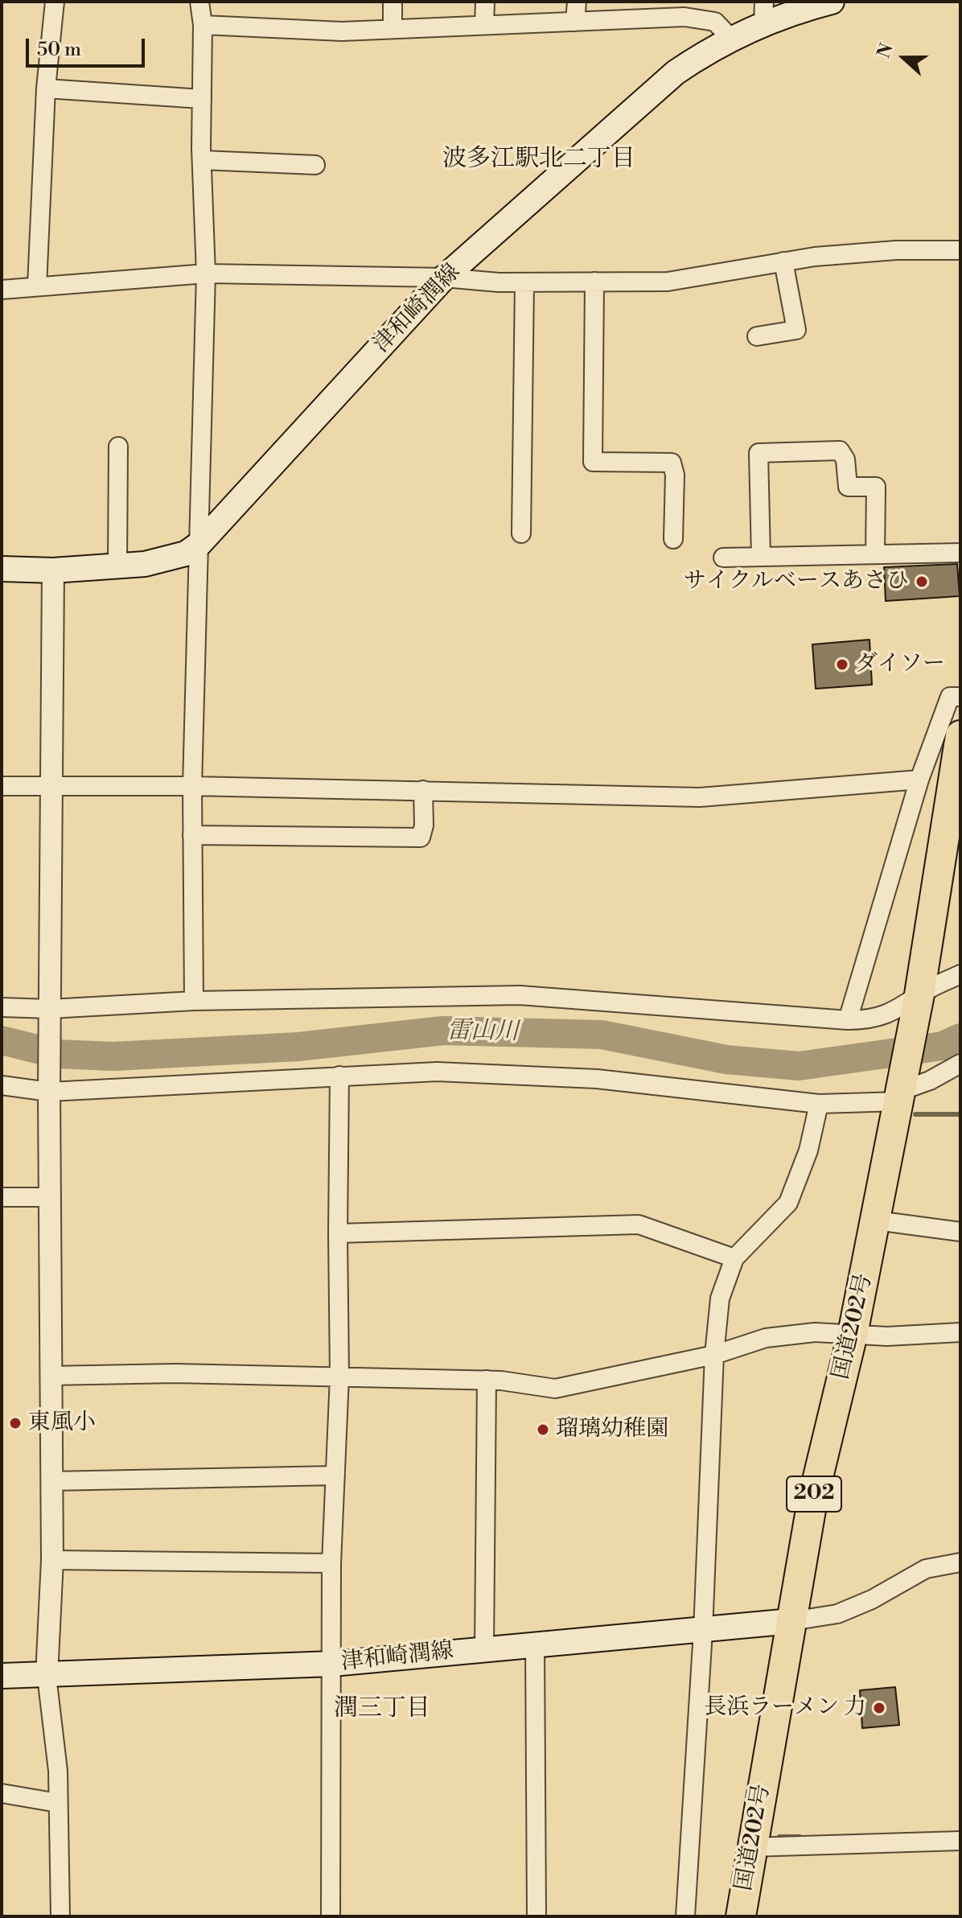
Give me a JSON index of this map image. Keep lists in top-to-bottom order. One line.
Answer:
{"streets":{"highway":["国道202号","202"],"main road":["津和崎潤線"]},"crossings":[["津和崎潤線","国道202号"]],"districts":["波多江駅北二丁目","潤三丁目"],"water":["雷山川"],"places":["サイクルベースあさひ","ダイソー","東風小","瑠璃幼稚園","長浜ラーメン 力"],"scale_bar":"50 m","north":"left"}
